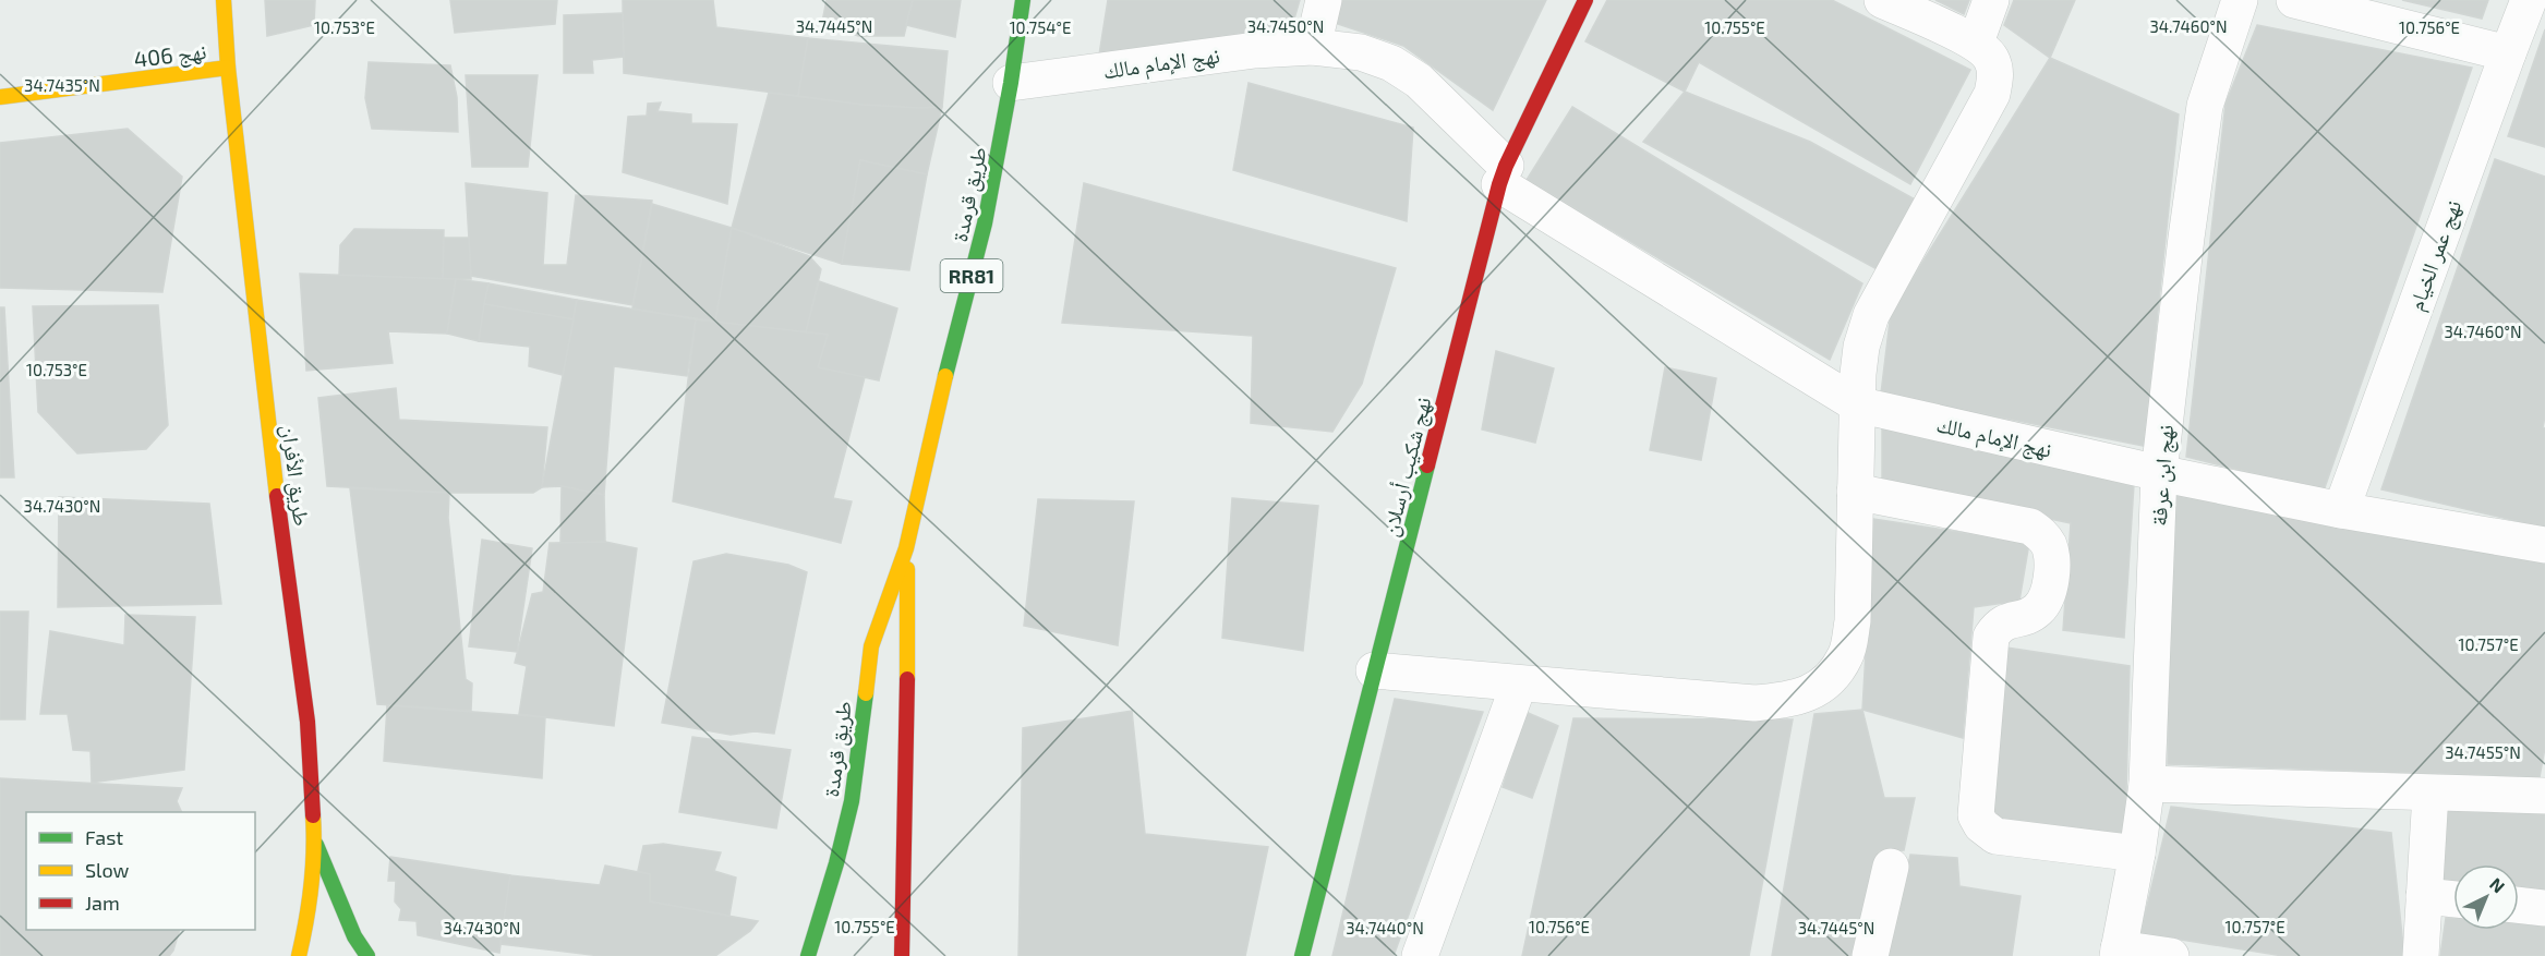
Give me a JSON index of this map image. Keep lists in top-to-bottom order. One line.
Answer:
{"streets":{"main road":["نهج 406","طريق قرمدة","RR81","نهج شكيب أرسلان","طريق الأفران"],"street":["نهج الإمام مالك","نهج عمر الخيام","نهج ابن عرفة"]},"crossings":[["نهج 406","طريق الأفران"],["نهج الإمام مالك","طريق قرمدة"],["نهج الإمام مالك","نهج عمر الخيام"],["نهج الإمام مالك","نهج شكيب أرسلان"],["نهج الإمام مالك","نهج ابن عرفة"]],"legend":["Fast","Slow","Jam"],"north":"top right","coordinates":["34.7460°N","34.7445°N","34.7450°N","10.753°E","10.754°E","10.755°E","10.756°E","34.7435°N","34.7430°N","10.757°E","34.7455°N","34.7440°N"]}
